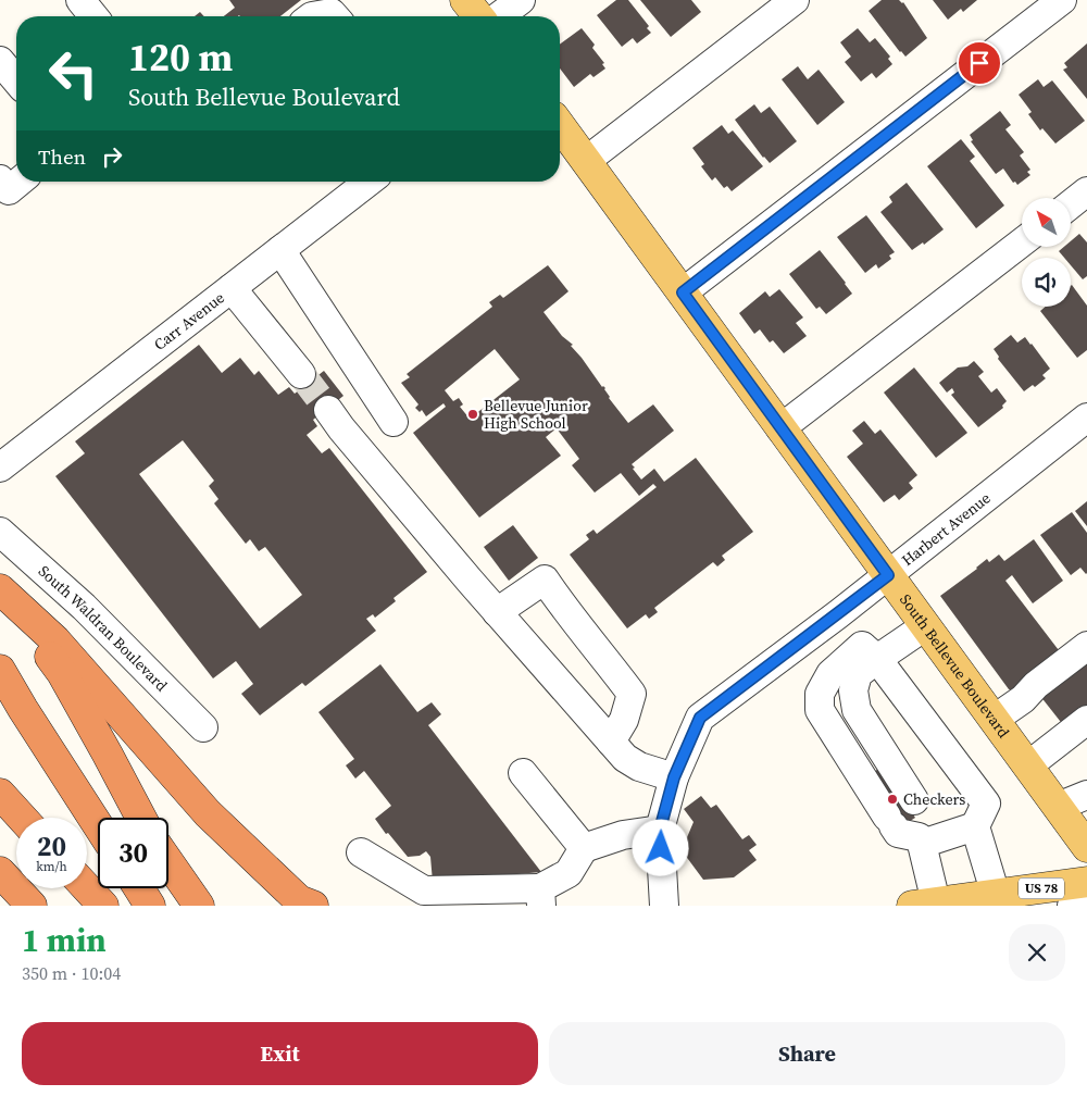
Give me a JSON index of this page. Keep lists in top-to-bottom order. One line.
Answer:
{"streets":{"main road":["South Bellevue Boulevard","US 78"],"street":["Carr Avenue","Harbert Avenue","South Waldran Boulevard"]},"crossings":[["Harbert Avenue","South Bellevue Boulevard"]],"places":["Bellevue Junior High School","Checkers"],"north":"top left","page":{"turn":["120 m","South Bellevue Boulevard"],"then":"Then","speed":"20 km/h","limit":"30","heading":["1 min","350 m · 10:04"],"buttons":["Exit","Share"]}}
